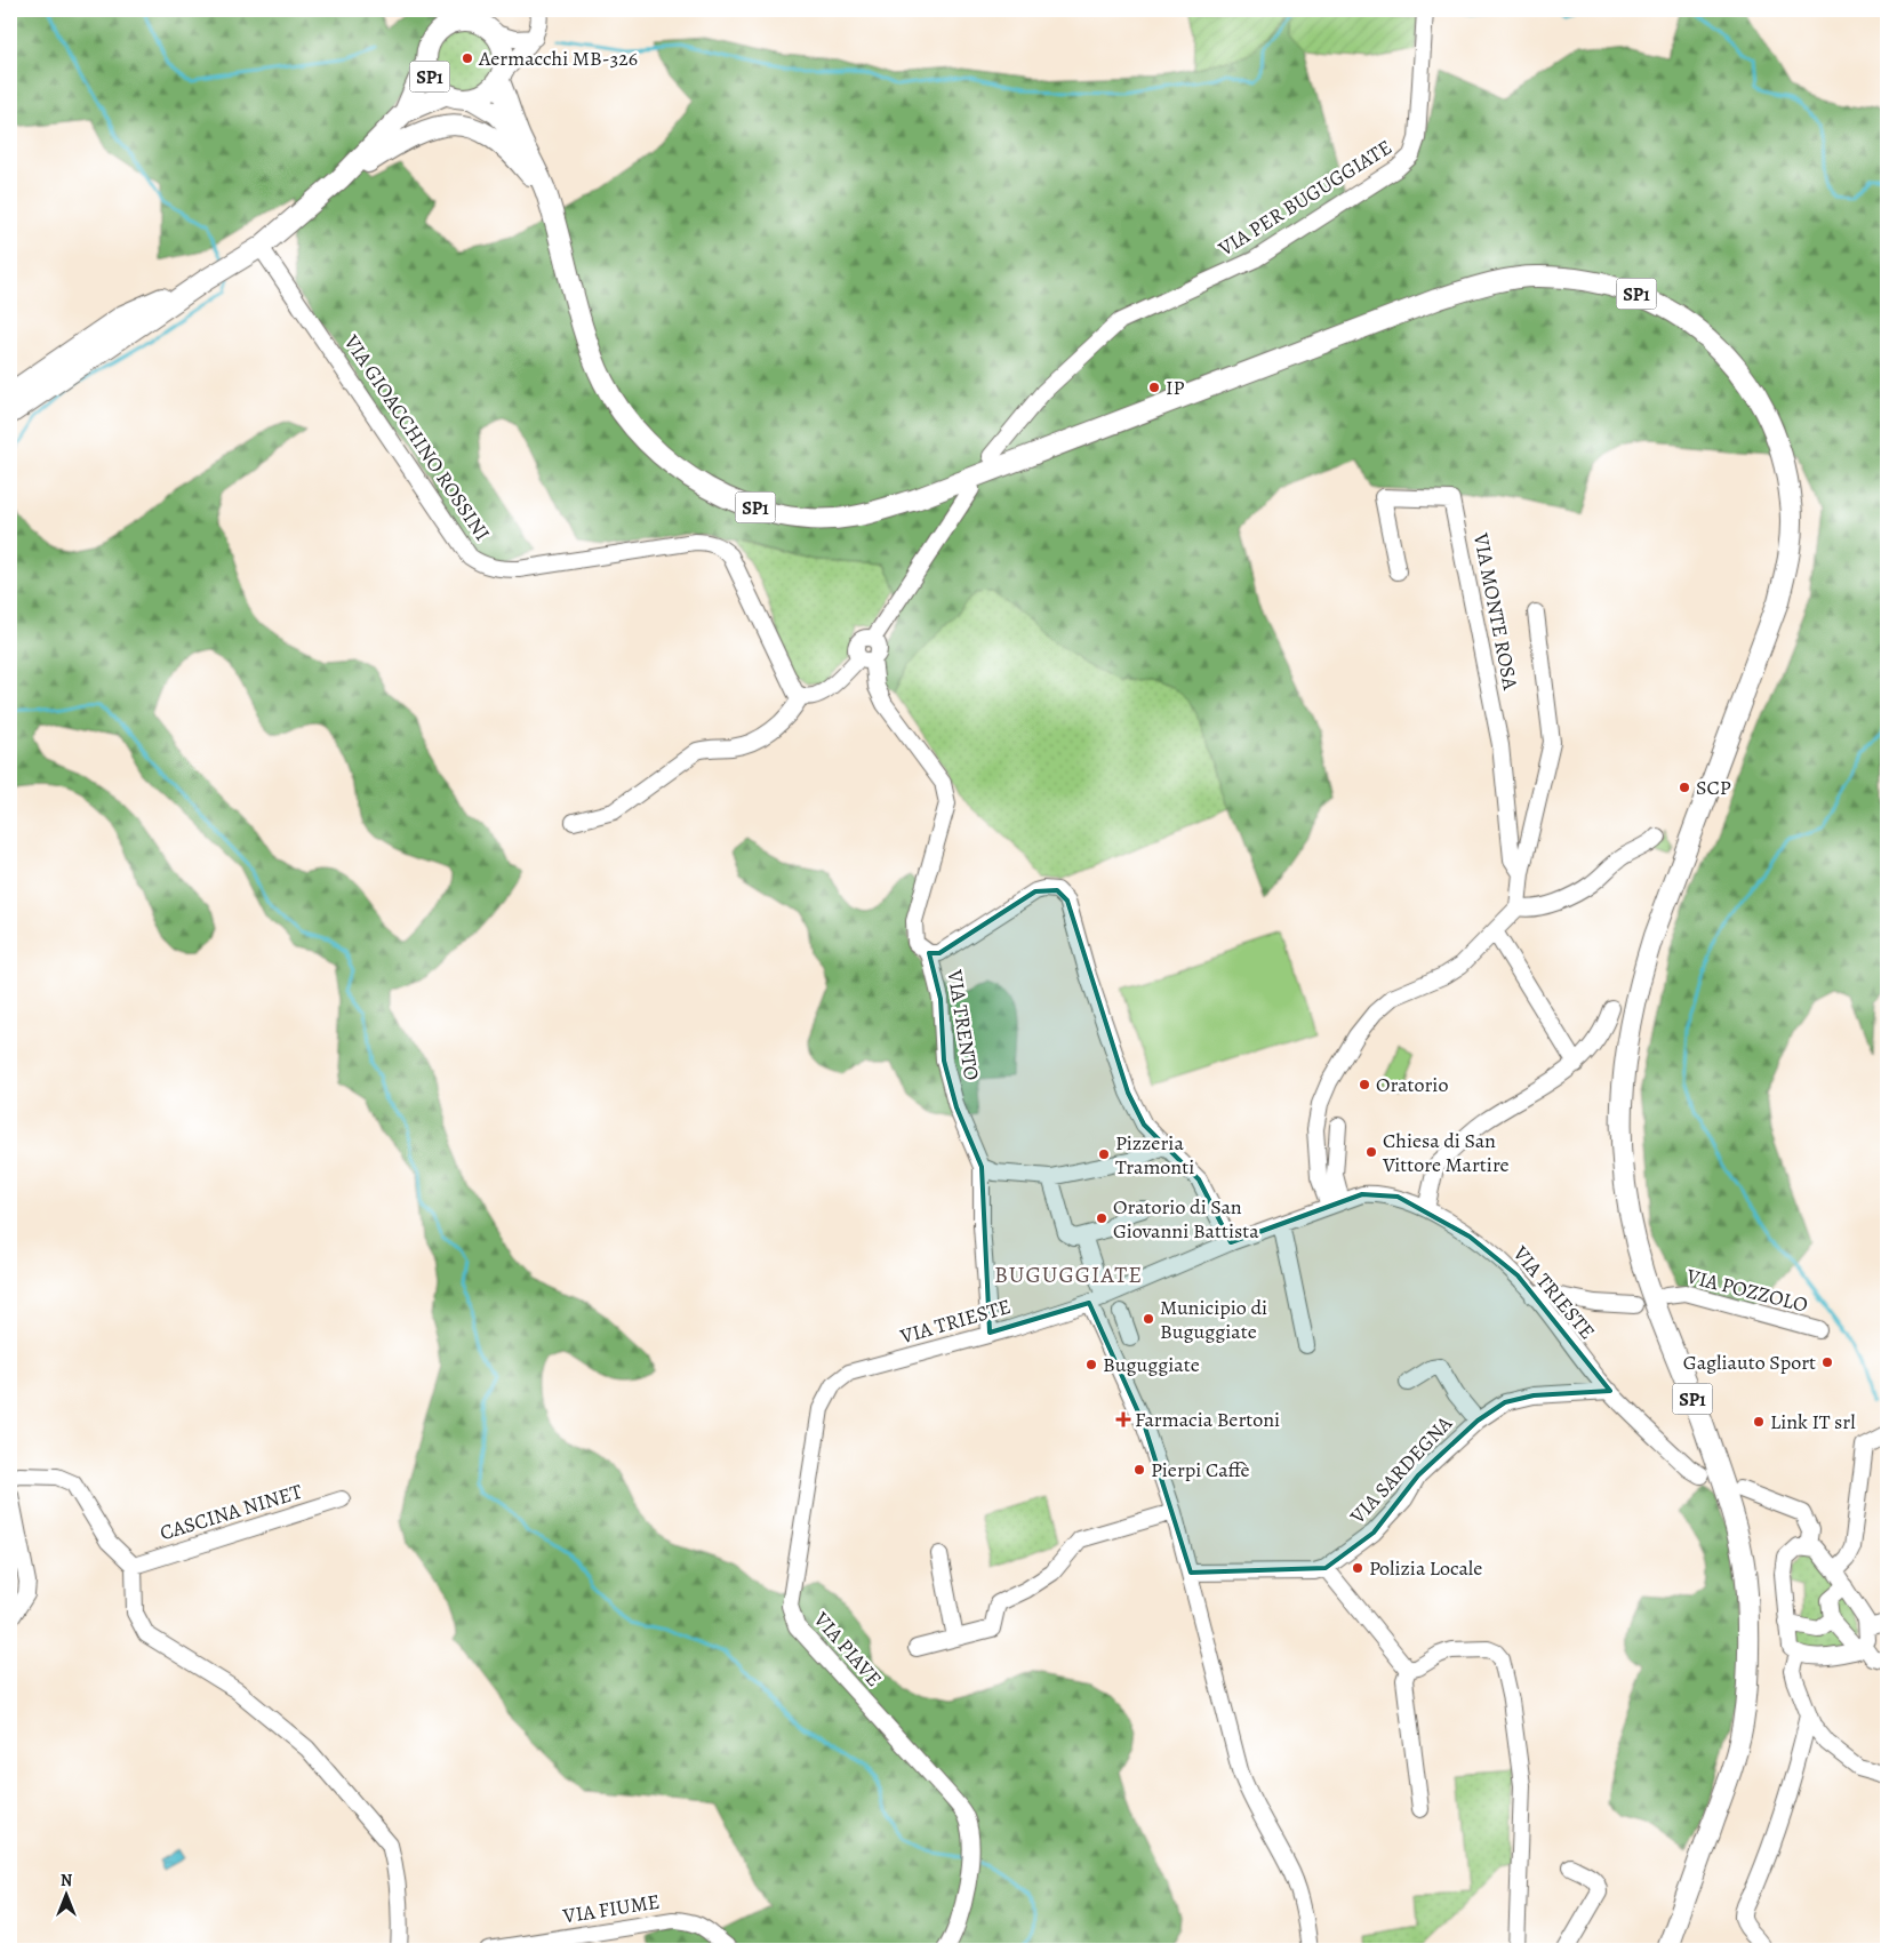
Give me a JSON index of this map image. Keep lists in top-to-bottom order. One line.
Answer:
{"streets":{"main road":["SP1"],"street":["VIA PER BUGUGGIATE","VIA GIOACCHINO ROSSINI","VIA MONTE ROSA","VIA TRENTO","VIA POZZOLO","VIA TRIESTE","VIA SARDEGNA","CASCINA NINET","VIA PIAVE","VIA FIUME"]},"crossings":[["VIA TRENTO","VIA TRIESTE"],["VIA TRIESTE","VIA SARDEGNA"],["VIA TRIESTE","VIA PIAVE"]],"districts":["BUGUGGIATE"],"places":{"other":["Aermacchi MB-326","IP","SCP","Oratorio","Chiesa di San Vittore Martire","Pizzeria Tramonti","Oratorio di San Giovanni Battista","Municipio di Buguggiate","Gagliauto Sport","Buguggiate","Link IT srl","Pierpi Caffè","Polizia Locale"],"health":["Farmacia Bertoni"]},"north":"top"}
